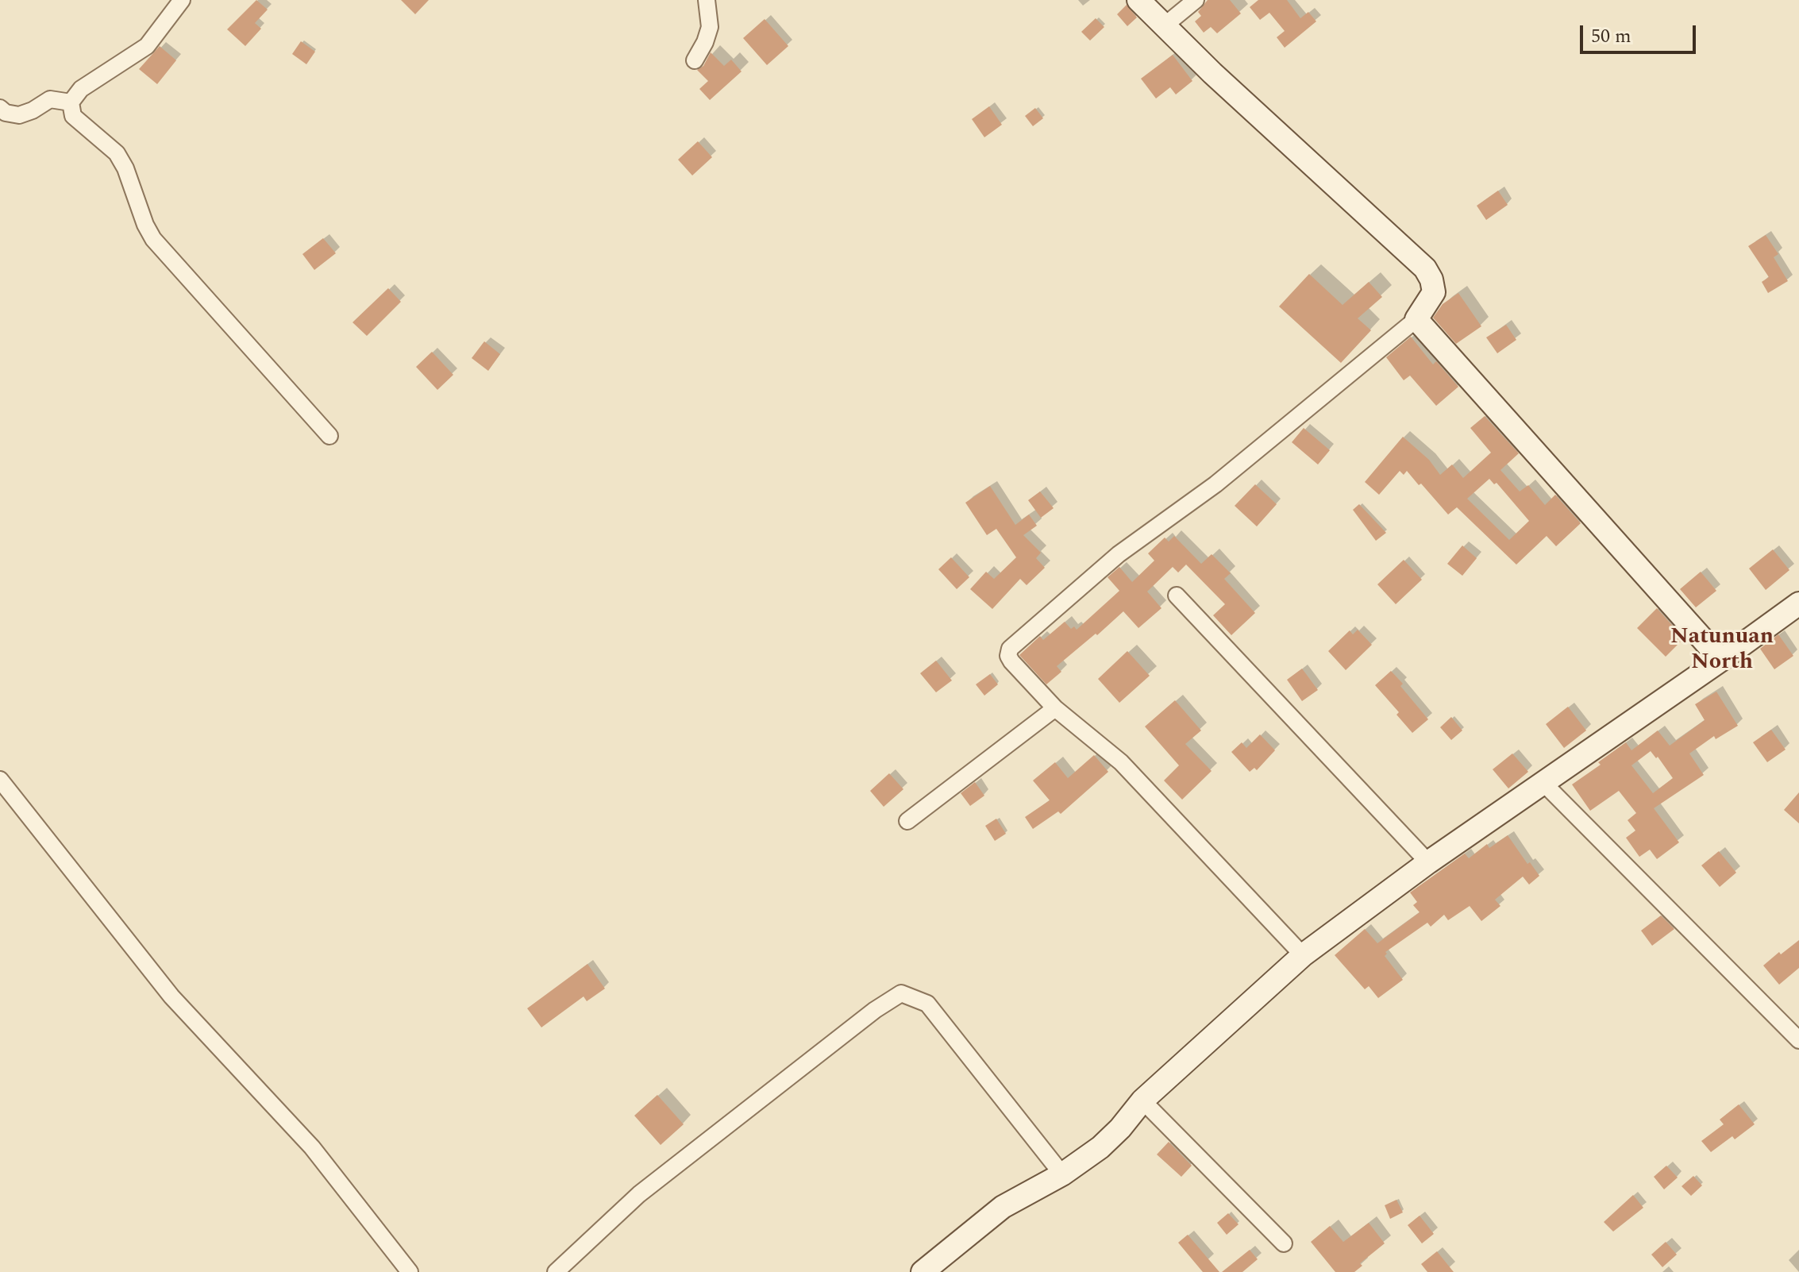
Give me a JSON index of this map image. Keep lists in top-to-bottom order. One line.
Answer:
{"districts":["Natunuan North"],"scale_bar":"50 m"}
